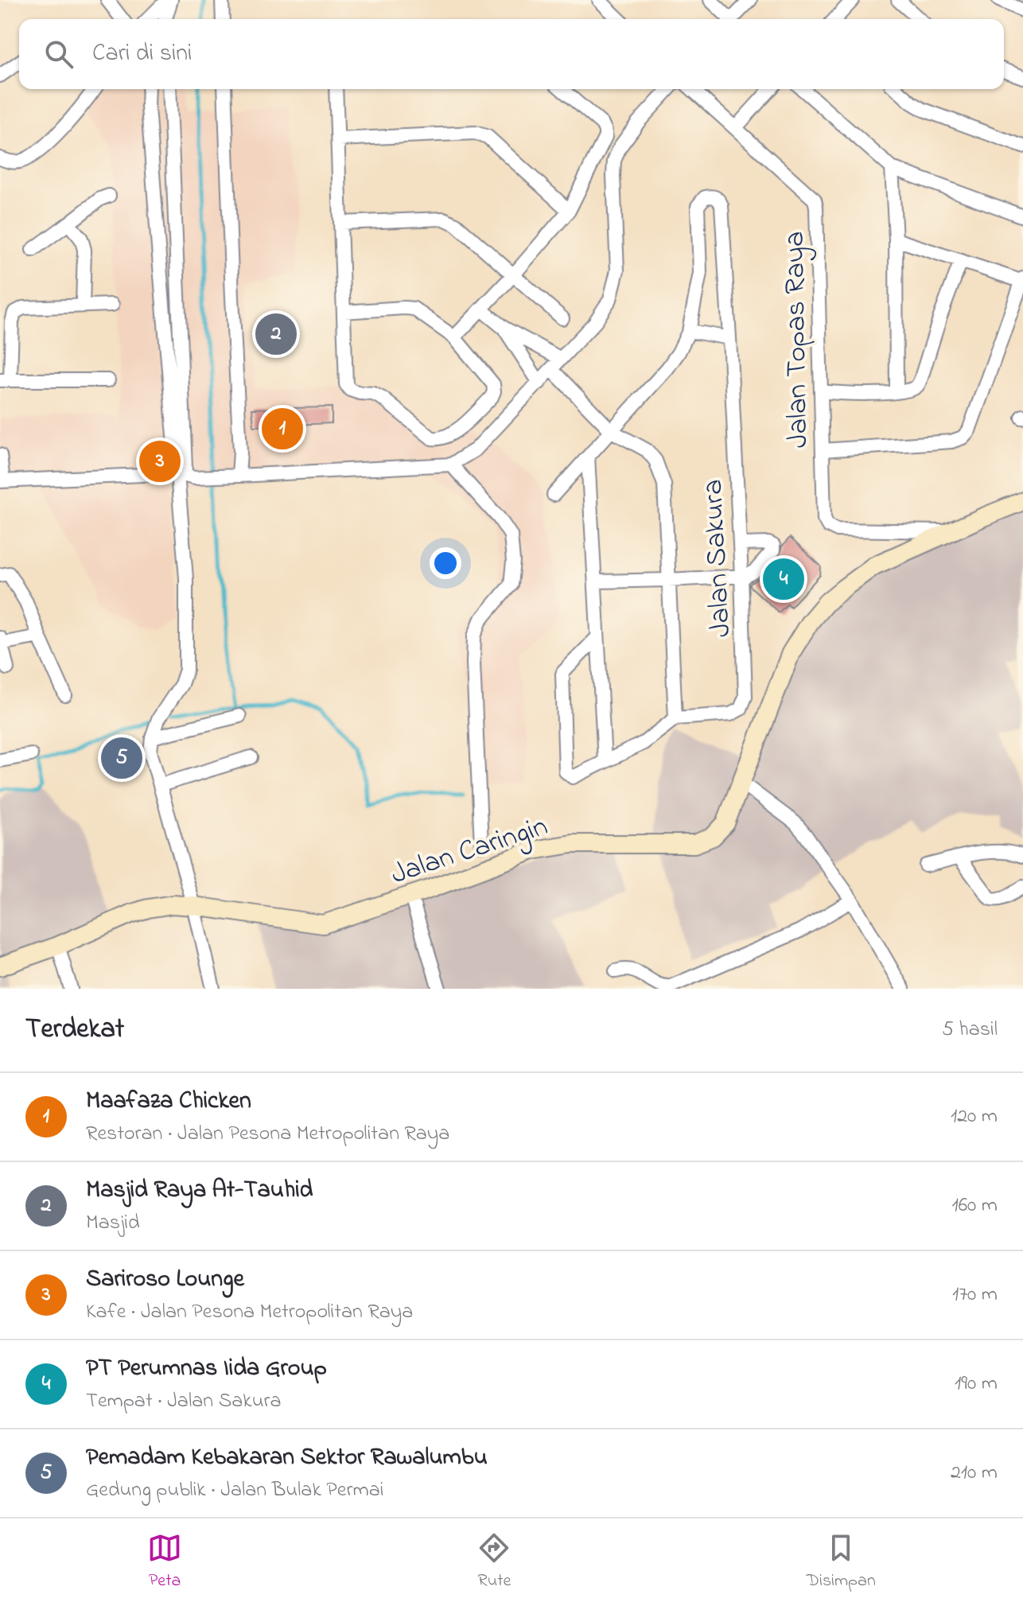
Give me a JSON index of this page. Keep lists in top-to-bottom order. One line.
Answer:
{"streets":{"main road":["Jalan Caringin"],"street":["Jalan Topas Raya","Jalan Sakura"]},"crossings":[["Jalan Topas Raya","Jalan Caringin"]],"page":{"search":"Cari di sini","pins":["2","1","3","4","5"],"heading":["Terdekat","5 hasil"],"list":[{"mark":"1","name":"Maafaza Chicken","note":"Restoran · Jalan Pesona Metropolitan Raya","value":"120 m"},{"mark":"2","name":"Masjid Raya At-Tauhid","note":"Masjid","value":"160 m"},{"mark":"3","name":"Sariroso Lounge","note":"Kafe · Jalan Pesona Metropolitan Raya","value":"170 m"},{"mark":"4","name":"PT Perumnas Iida Group","note":"Tempat · Jalan Sakura","value":"190 m"},{"mark":"5","name":"Pemadam Kebakaran Sektor Rawalumbu","note":"Gedung publik · Jalan Bulak Permai","value":"210 m"}],"nav":["Peta","Rute","Disimpan"]}}
